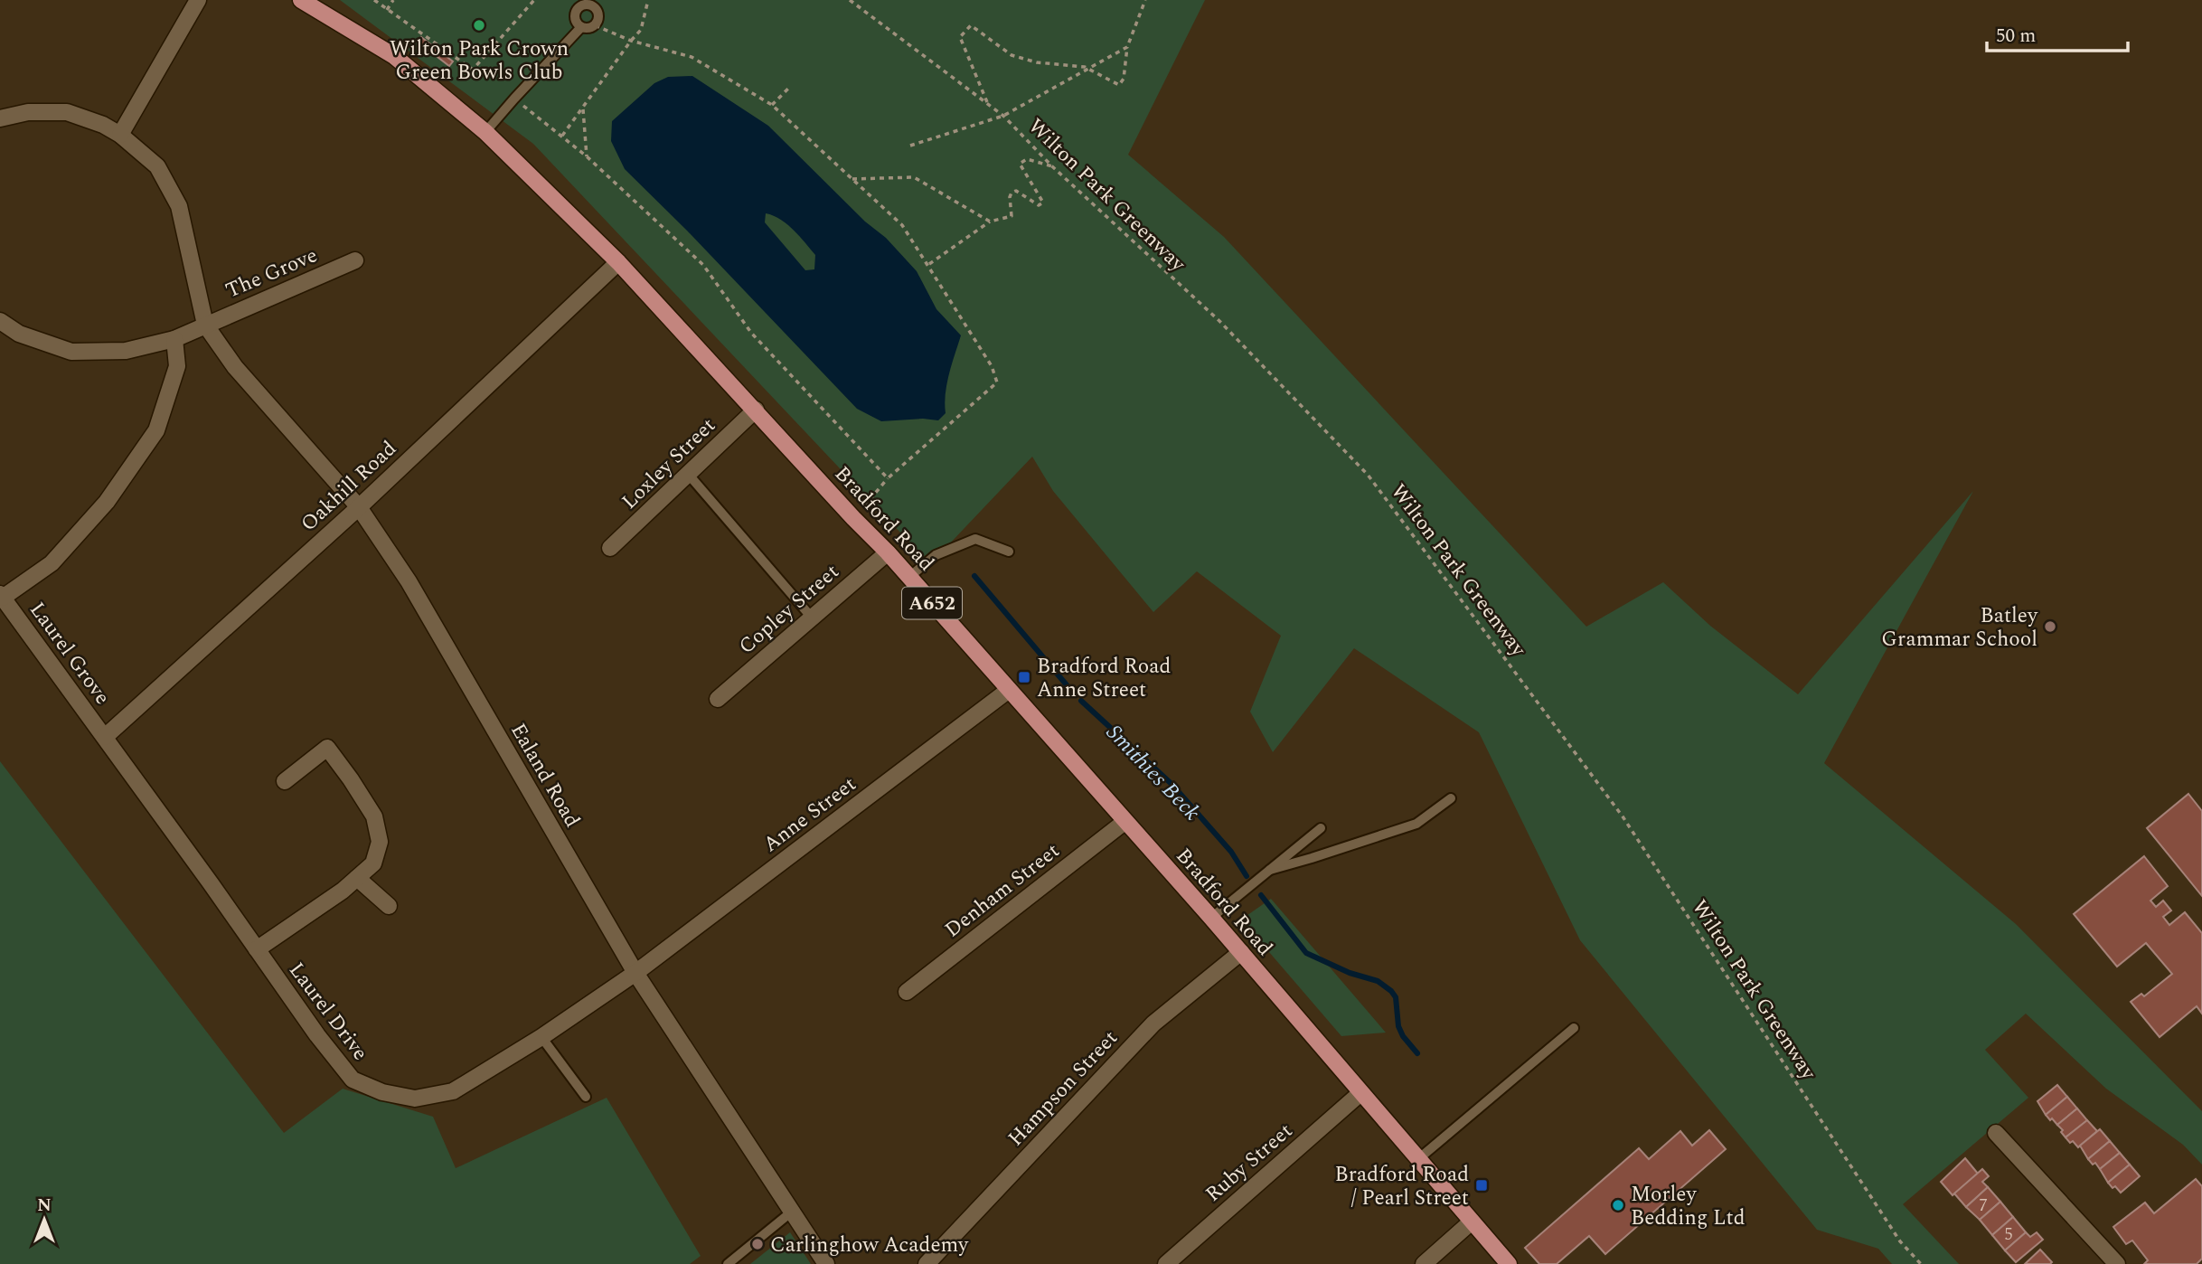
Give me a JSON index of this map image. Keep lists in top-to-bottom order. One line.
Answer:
{"streets":{"main road":["Bradford Road","A652"],"street":["The Grove","Loxley Street","Oakhill Road","Copley Street","Laurel Grove","Ealand Road","Anne Street","Denham Street","Laurel Drive","Hampson Street","Ruby Street"],"path":["Wilton Park Greenway"]},"crossings":[["The Grove","Ealand Road"],["Loxley Street","Bradford Road"],["Oakhill Road","Bradford Road"],["Oakhill Road","Laurel Grove"],["Oakhill Road","Ealand Road"],["Oakhill Road","Laurel Drive"],["Bradford Road","Copley Street"],["Bradford Road","Anne Street"],["Bradford Road","Denham Street"],["Bradford Road","Hampson Street"],["Bradford Road","Ruby Street"],["Laurel Grove","Laurel Drive"],["Ealand Road","Anne Street"],["Ealand Road","Laurel Drive"],["Anne Street","Laurel Drive"]],"water":["Smithies Beck"],"places":{"other":["Wilton Park Crown Green Bowls Club","Batley Grammar School","Morley Bedding Ltd","Carlinghow Academy"],"transit":["Bradford Road Anne Street","Bradford Road / Pearl Street"]},"house_numbers":["7","5"],"scale_bar":"50 m","north":"top"}
